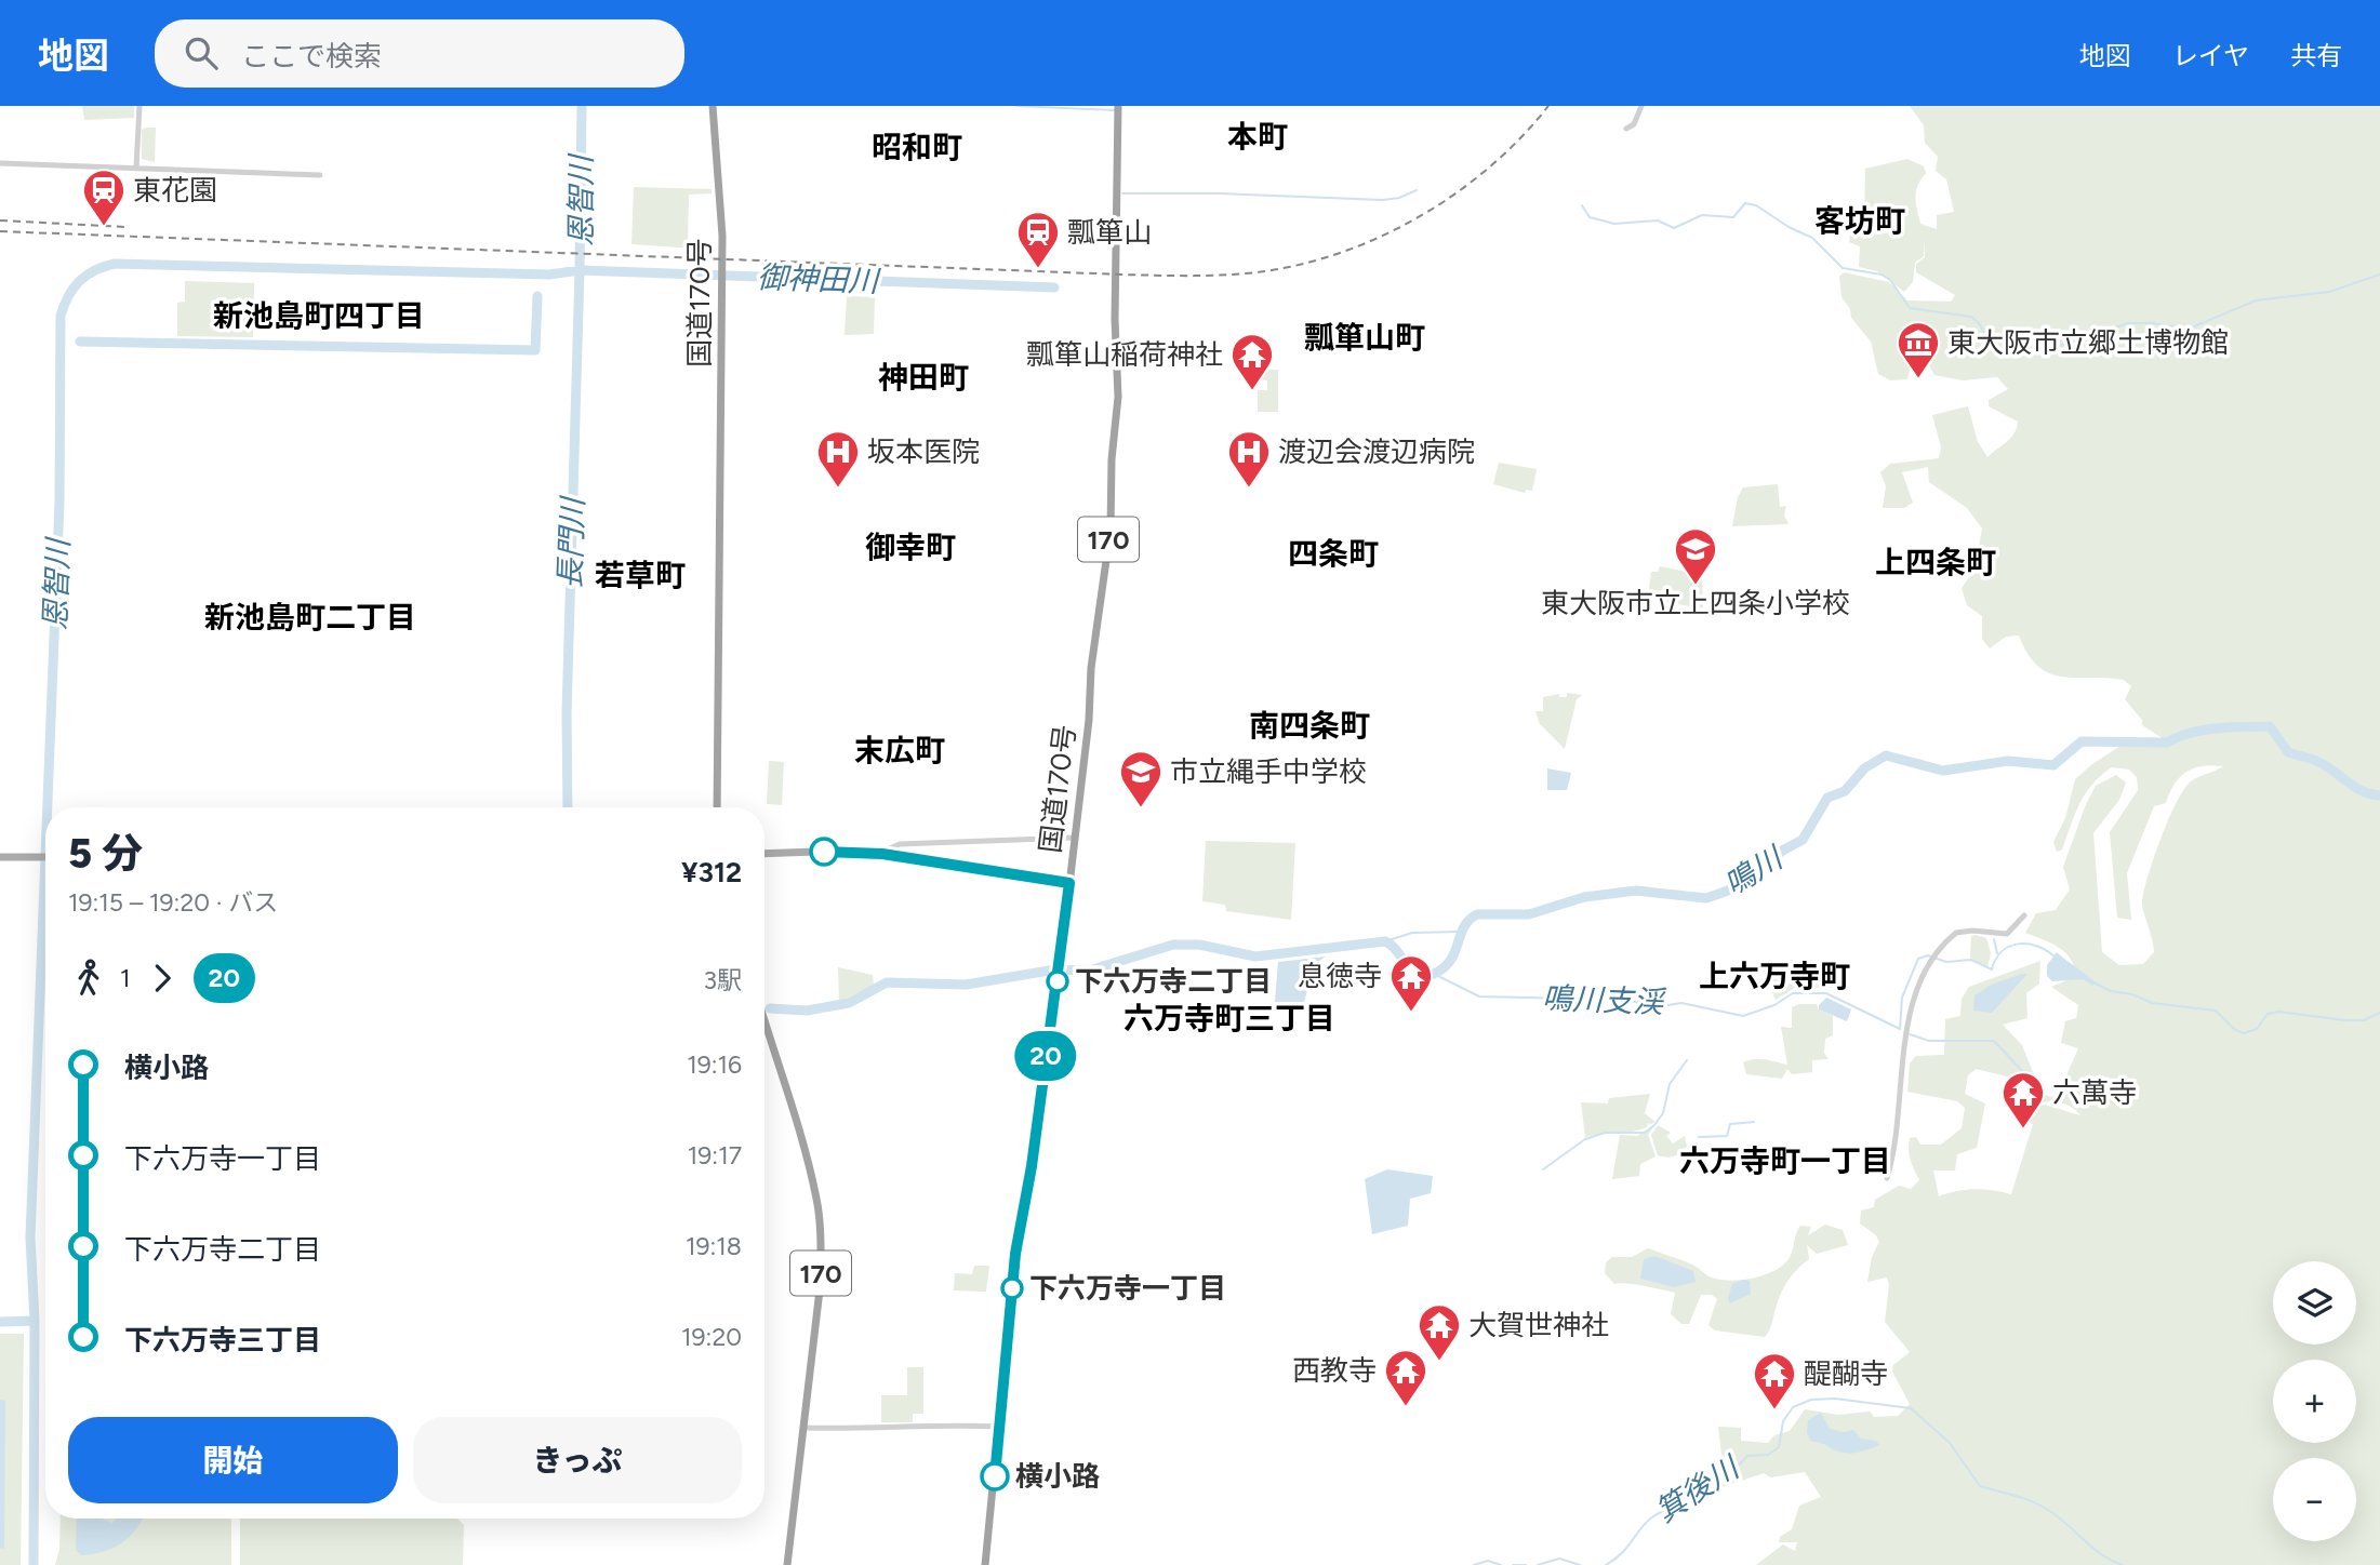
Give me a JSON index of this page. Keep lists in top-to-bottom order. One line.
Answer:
{"streets":{"highway":["国道170号","170"]},"districts":["本町","昭和町","客坊町","新池島町四丁目","瓢箪山町","神田町","御幸町","四条町","上四条町","若草町","新池島町二丁目","南四条町","末広町","上六万寺町","六万寺町三丁目","六万寺町一丁目"],"water":["恩智川","御神田川","長門川","鳴川","鳴川支渓","箕後川"],"places":{"station":["東花園","瓢箪山"],"museum":["東大阪市立郷土博物館"],"temple":["瓢箪山稲荷神社","息徳寺","六萬寺","大賀世神社","西教寺","醍醐寺"],"hospital":["坂本医院","渡辺会渡辺病院"],"school or university":["東大阪市立上四条小学校","市立縄手中学校"],"other":["下六万寺二丁目","下六万寺一丁目","横小路"]},"lines":["bus line 20"],"page":{"header":"地図","search":"ここで検索","nav":["地図","レイヤ","共有"],"on_map":"20","heading":["5 分","19:15 – 19:20 · バス","¥312"],"legs":["1","20","3駅"],"list":[{"name":"横小路","value":"19:16"},{"name":"下六万寺一丁目","value":"19:17"},{"name":"下六万寺二丁目","value":"19:18"},{"name":"下六万寺三丁目","value":"19:20"}],"map_buttons":["+","−"],"buttons":["開始","きっぷ"]}}
